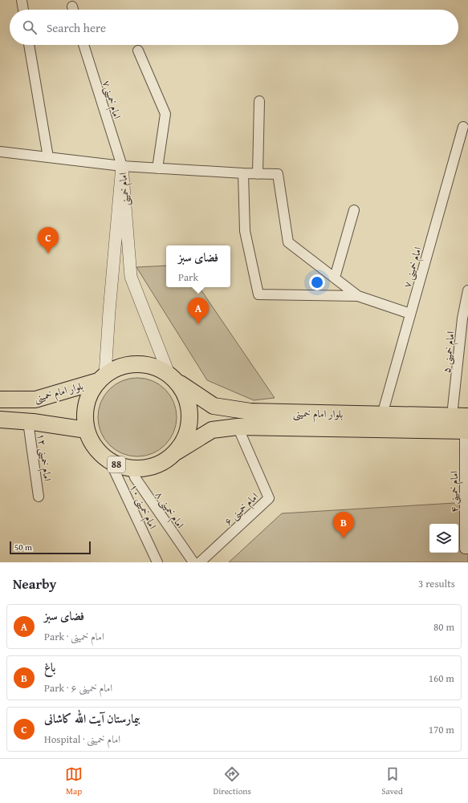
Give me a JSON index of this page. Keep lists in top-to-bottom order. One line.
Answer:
{"streets":{"highway":["بلوار امام خمینی","88"],"street":["امام خمینی۷","امام خمینی","امام خمینی ۷","امام خمینی ۵","امام خمینی ۱۲","امام خمینی ۴","امام خمینی ۱۰","امام خمینی ۶","امام خمینی ۸"]},"crossings":[["امام خمینی۷","امام خمینی"],["امام خمینی","بلوار امام خمینی"],["امام خمینی","88"],["امام خمینی","امام خمینی ۱۰"],["امام خمینی","امام خمینی ۸"],["امام خمینی ۷","بلوار امام خمینی"],["امام خمینی ۵","بلوار امام خمینی"],["بلوار امام خمینی","88"],["بلوار امام خمینی","امام خمینی ۴"],["بلوار امام خمینی","امام خمینی ۱۰"],["بلوار امام خمینی","امام خمینی ۶"],["بلوار امام خمینی","امام خمینی ۸"],["88","امام خمینی ۱۰"],["88","امام خمینی ۸"],["امام خمینی ۱۰","امام خمینی ۸"]],"scale_bar":"50 m","page":{"search":"Search here","pins":["C","A","B"],"popup":["فضای سبز","Park"],"scale":"50 m","heading":["Nearby","3 results"],"list":[{"mark":"A","name":"فضای سبز","note":"Park · امام خمینی","value":"80 m"},{"mark":"B","name":"باغ","note":"Park · امام خمینی ۶","value":"160 m"},{"mark":"C","name":"بیمارستان آیت الله کاشانی","note":"Hospital · امام خمینی","value":"170 m"}],"nav":["Map","Directions","Saved"]}}
